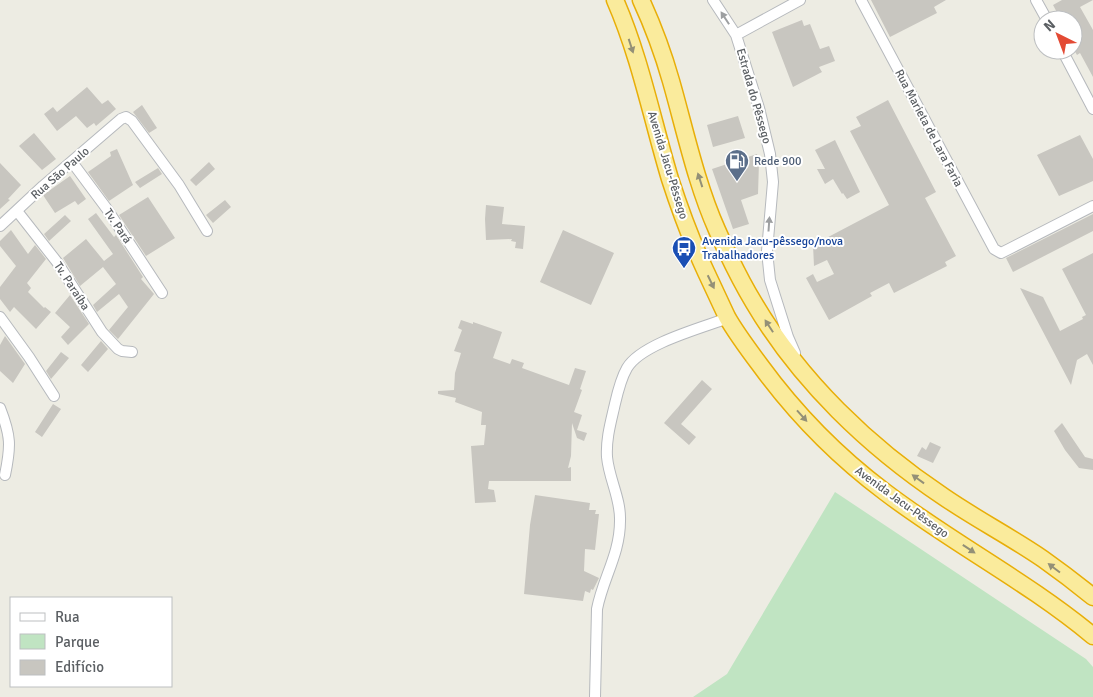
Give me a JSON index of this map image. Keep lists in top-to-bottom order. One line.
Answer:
{"streets":{"highway":["Avenida Jacu-Pêssego"],"street":["Estrada do Pêssego","Rua Marieta de Lara Faria","Rua São Paulo","Tv. Pará","Tv. Paraíba"]},"crossings":[["Estrada do Pêssego","Avenida Jacu-Pêssego"],["Rua São Paulo","Tv. Pará"],["Rua São Paulo","Tv. Paraíba"]],"one_way":["Estrada do Pêssego"],"places":{"fuel station":["Rede 900"],"bus stop":["Avenida Jacu-pêssego/nova Trabalhadores"]},"legend":["Rua","Parque","Edifício"],"north":"top left"}
